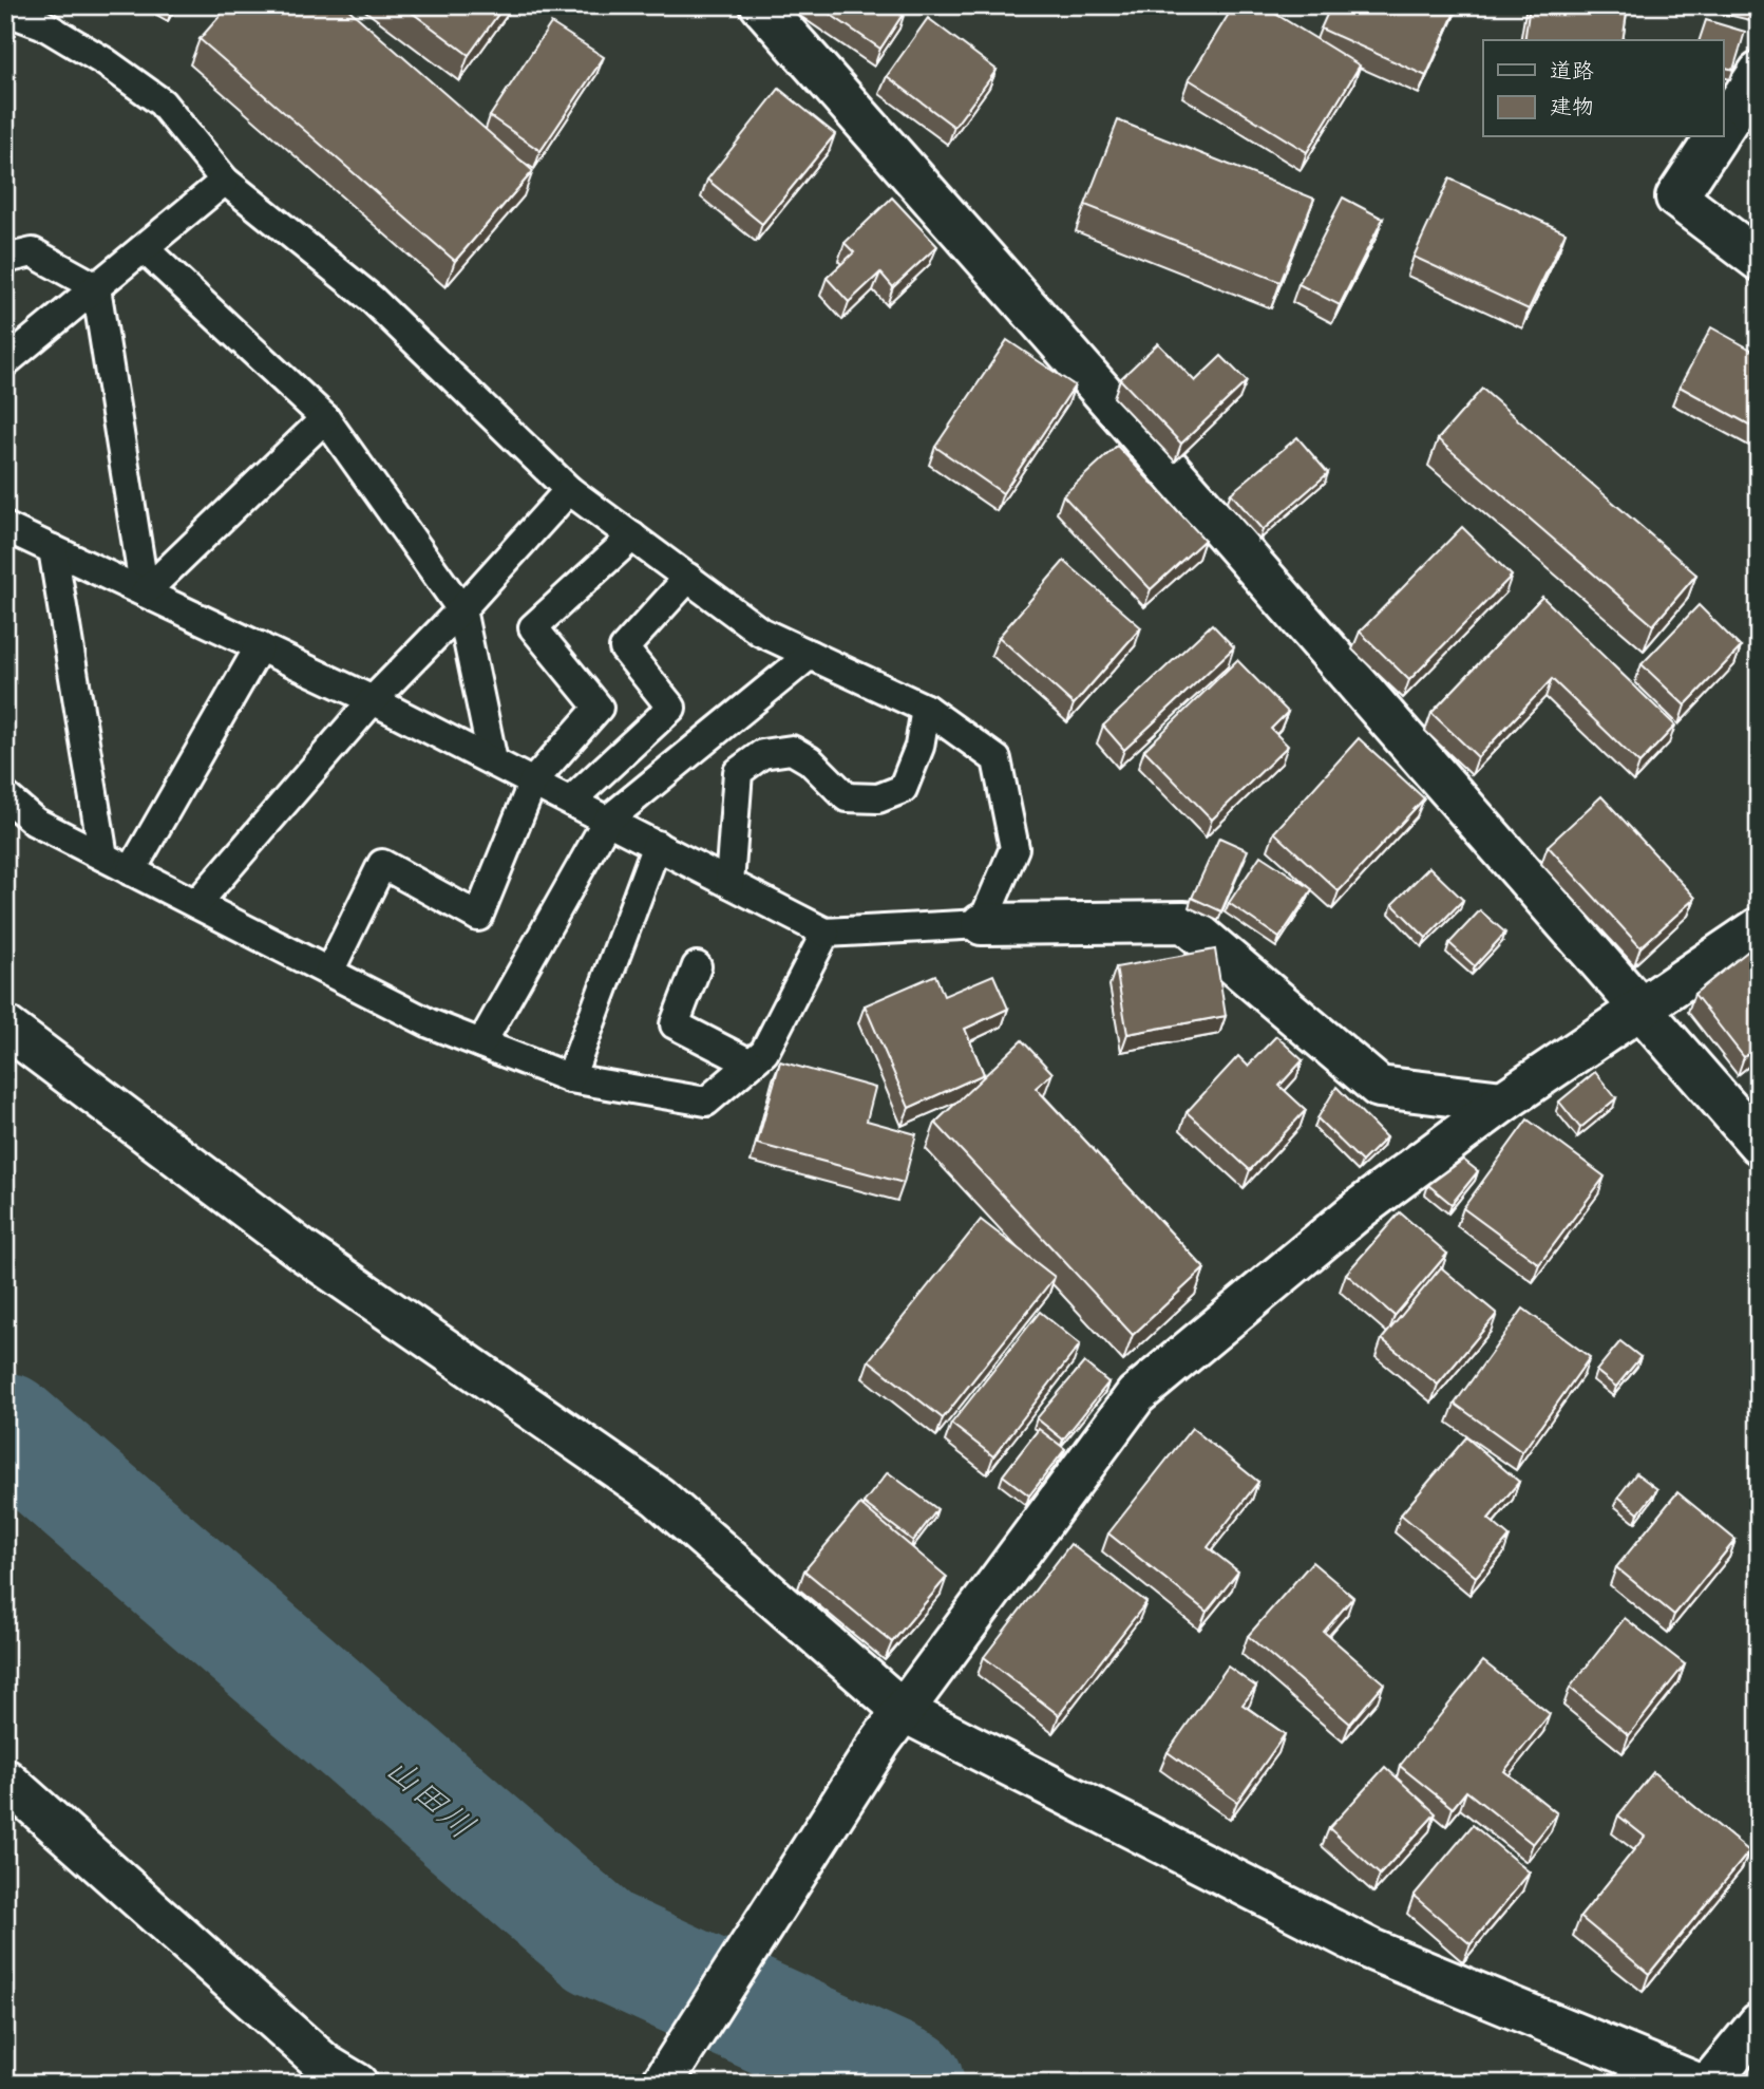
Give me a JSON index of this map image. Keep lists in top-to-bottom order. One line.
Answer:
{"water":["山田川"],"legend":["道路","建物"]}
